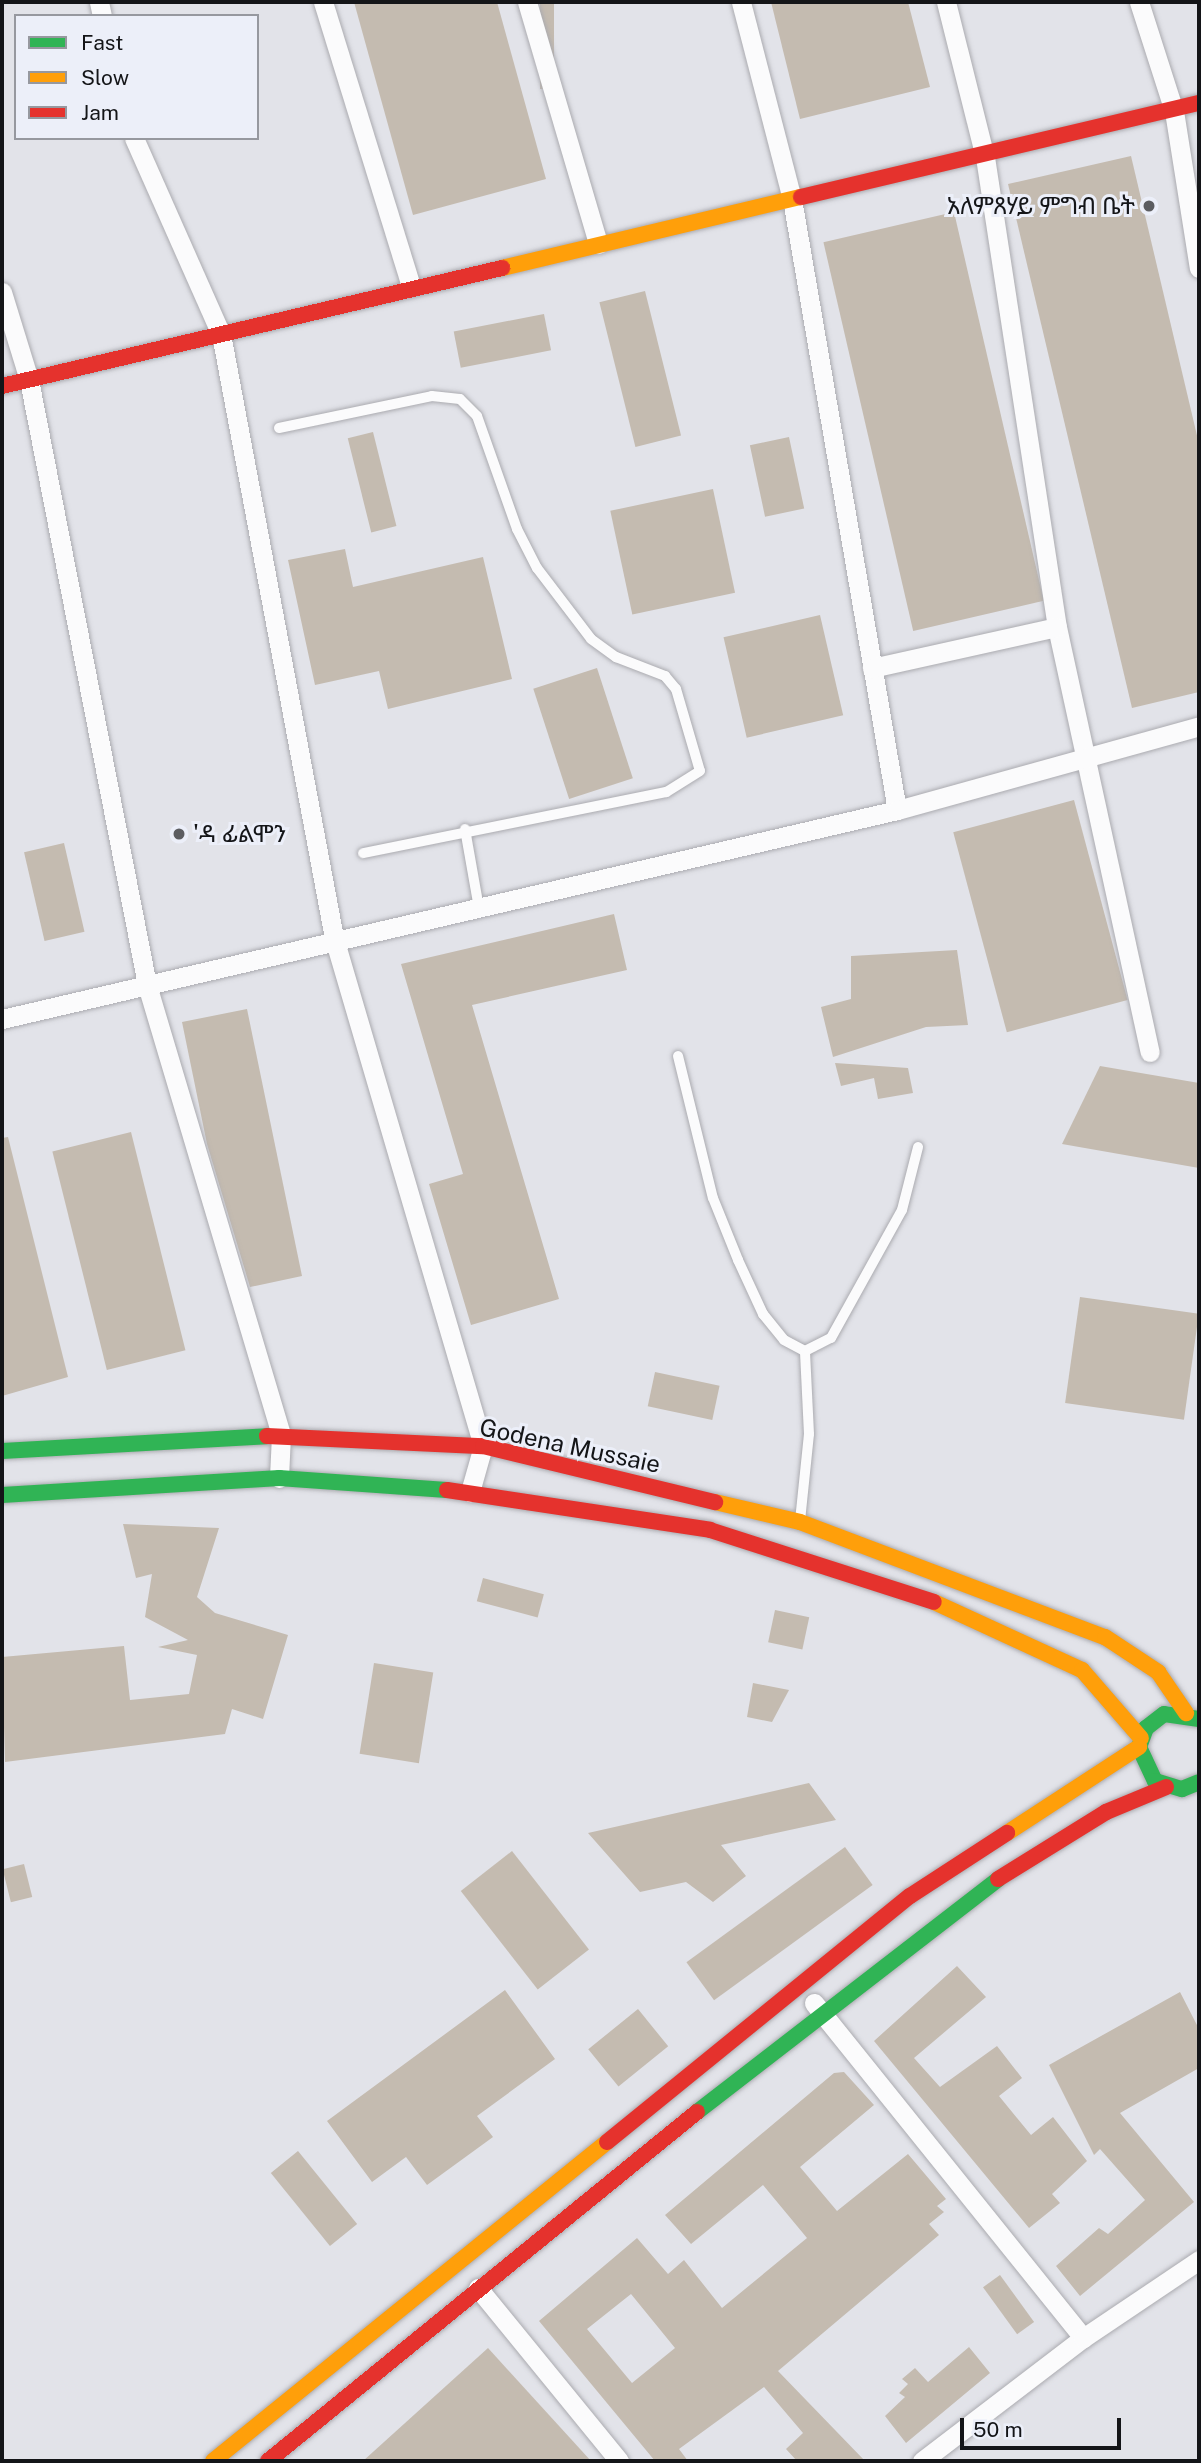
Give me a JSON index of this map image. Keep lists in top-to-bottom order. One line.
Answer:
{"streets":{"street":["Godena Mussaie"]},"places":["አለምጸሃይ ምግብ ቤት","'ዳ ፊልሞን"],"legend":["Fast","Slow","Jam"],"scale_bar":"50 m"}
